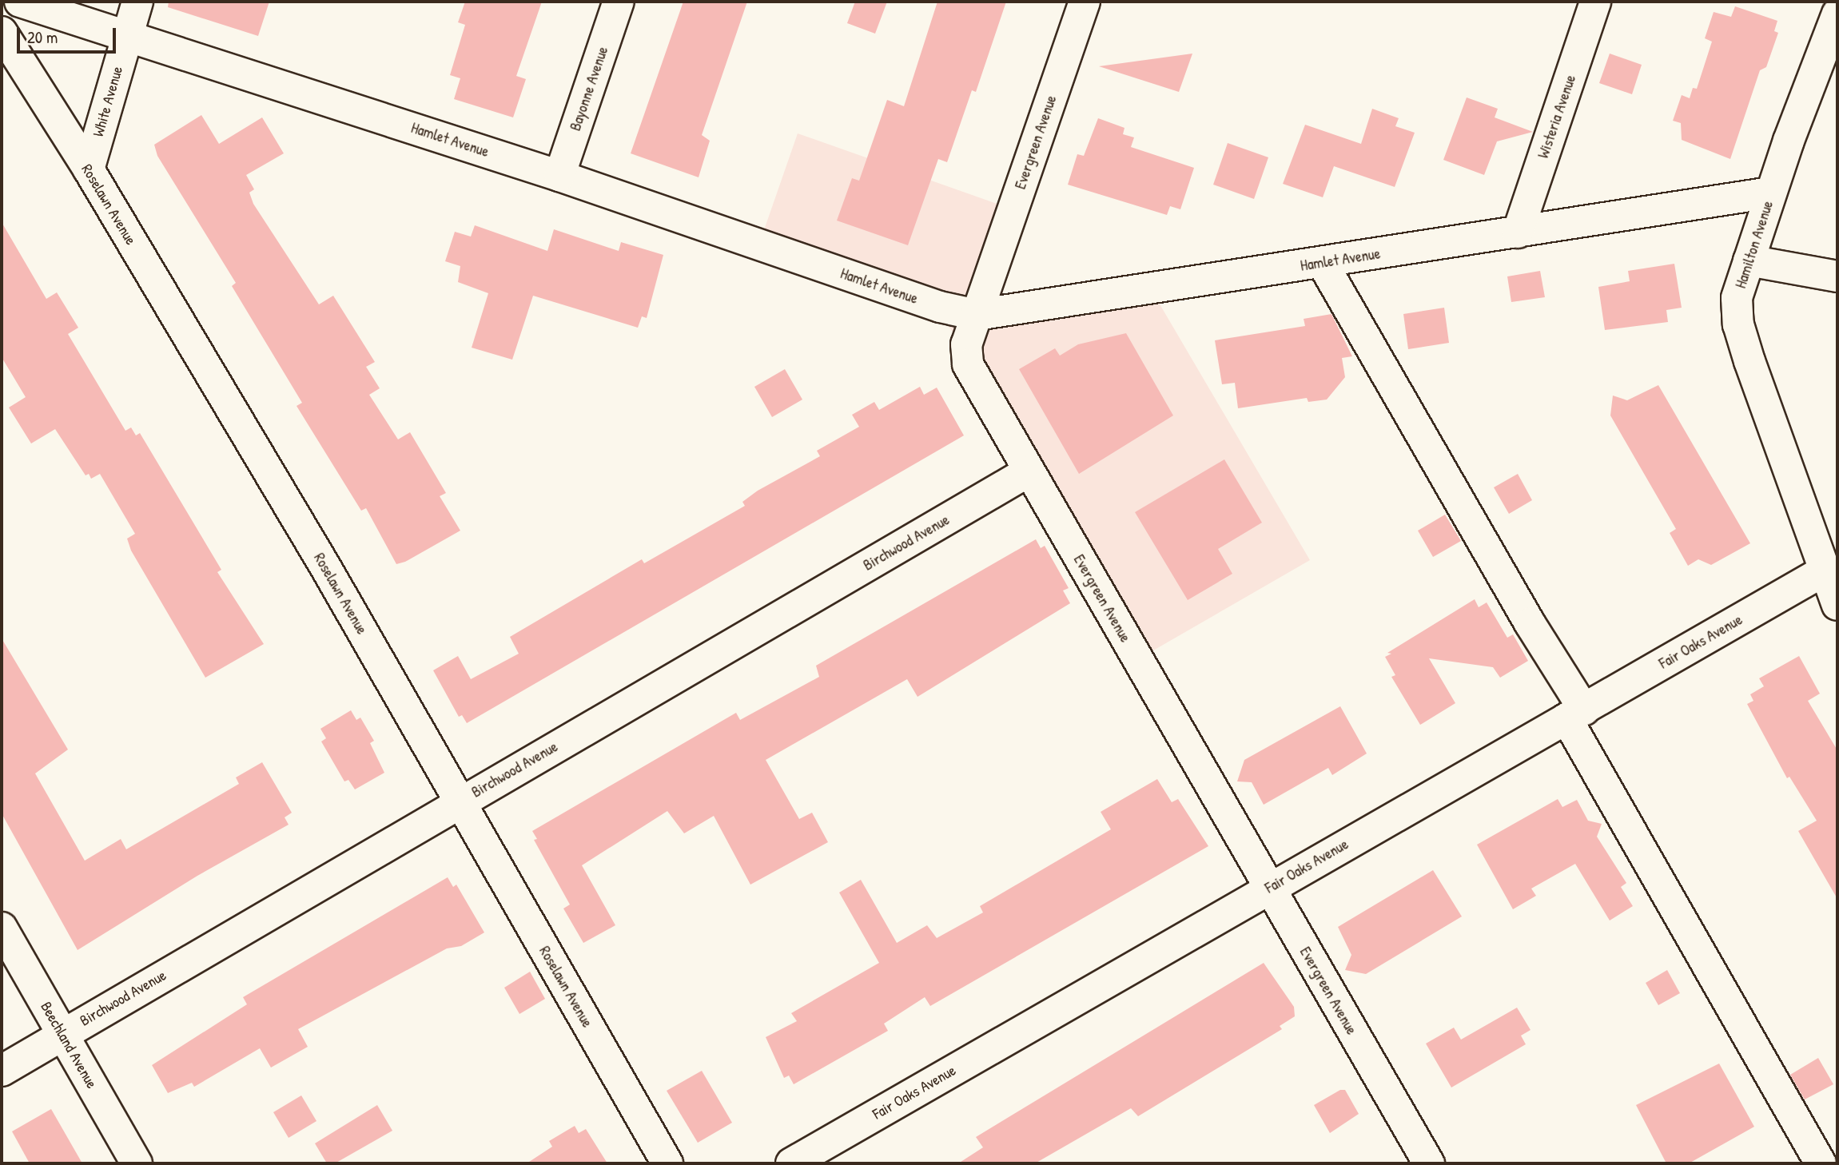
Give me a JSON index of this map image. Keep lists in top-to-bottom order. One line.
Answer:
{"streets":{"street":["Bayonne Avenue","White Avenue","Wisteria Avenue","Hamlet Avenue","Evergreen Avenue","Roselawn Avenue","Hamilton Avenue","Birchwood Avenue","Fair Oaks Avenue","Beechland Avenue"]},"crossings":[["Bayonne Avenue","Hamlet Avenue"],["White Avenue","Hamlet Avenue"],["White Avenue","Roselawn Avenue"],["Wisteria Avenue","Hamlet Avenue"],["Hamlet Avenue","Evergreen Avenue"],["Hamlet Avenue","Hamilton Avenue"],["Evergreen Avenue","Birchwood Avenue"],["Evergreen Avenue","Fair Oaks Avenue"],["Roselawn Avenue","Birchwood Avenue"],["Hamilton Avenue","Fair Oaks Avenue"],["Birchwood Avenue","Beechland Avenue"]],"scale_bar":"20 m"}
